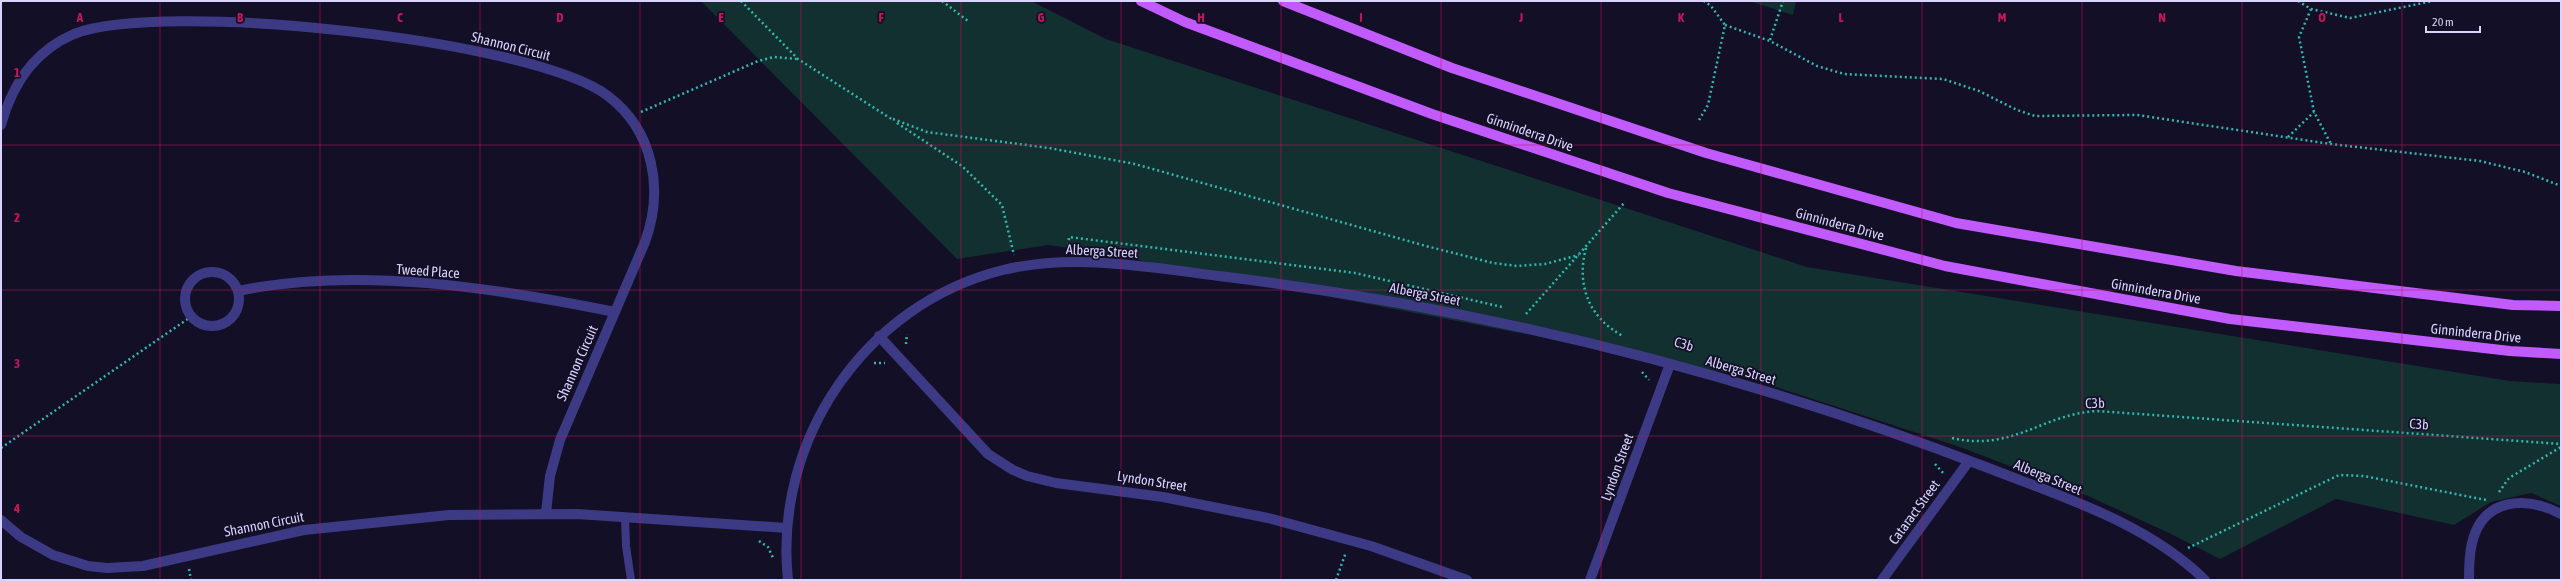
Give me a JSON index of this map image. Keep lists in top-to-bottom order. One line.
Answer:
{"streets":{"main road":["Ginninderra Drive"],"street":["Shannon Circuit","Alberga Street","Tweed Place","Lyndon Street","Cataract Street"],"path":["C3b"]},"crossings":[["Shannon Circuit","Alberga Street"],["Shannon Circuit","Tweed Place"],["Alberga Street","Lyndon Street"],["Alberga Street","Cataract Street"]],"scale_bar":"20 m","grid":{"columns":["A","B","C","D","E","F","G","H","I","J","K","L","M","N","O"],"rows":["1","2","3","4"]}}
